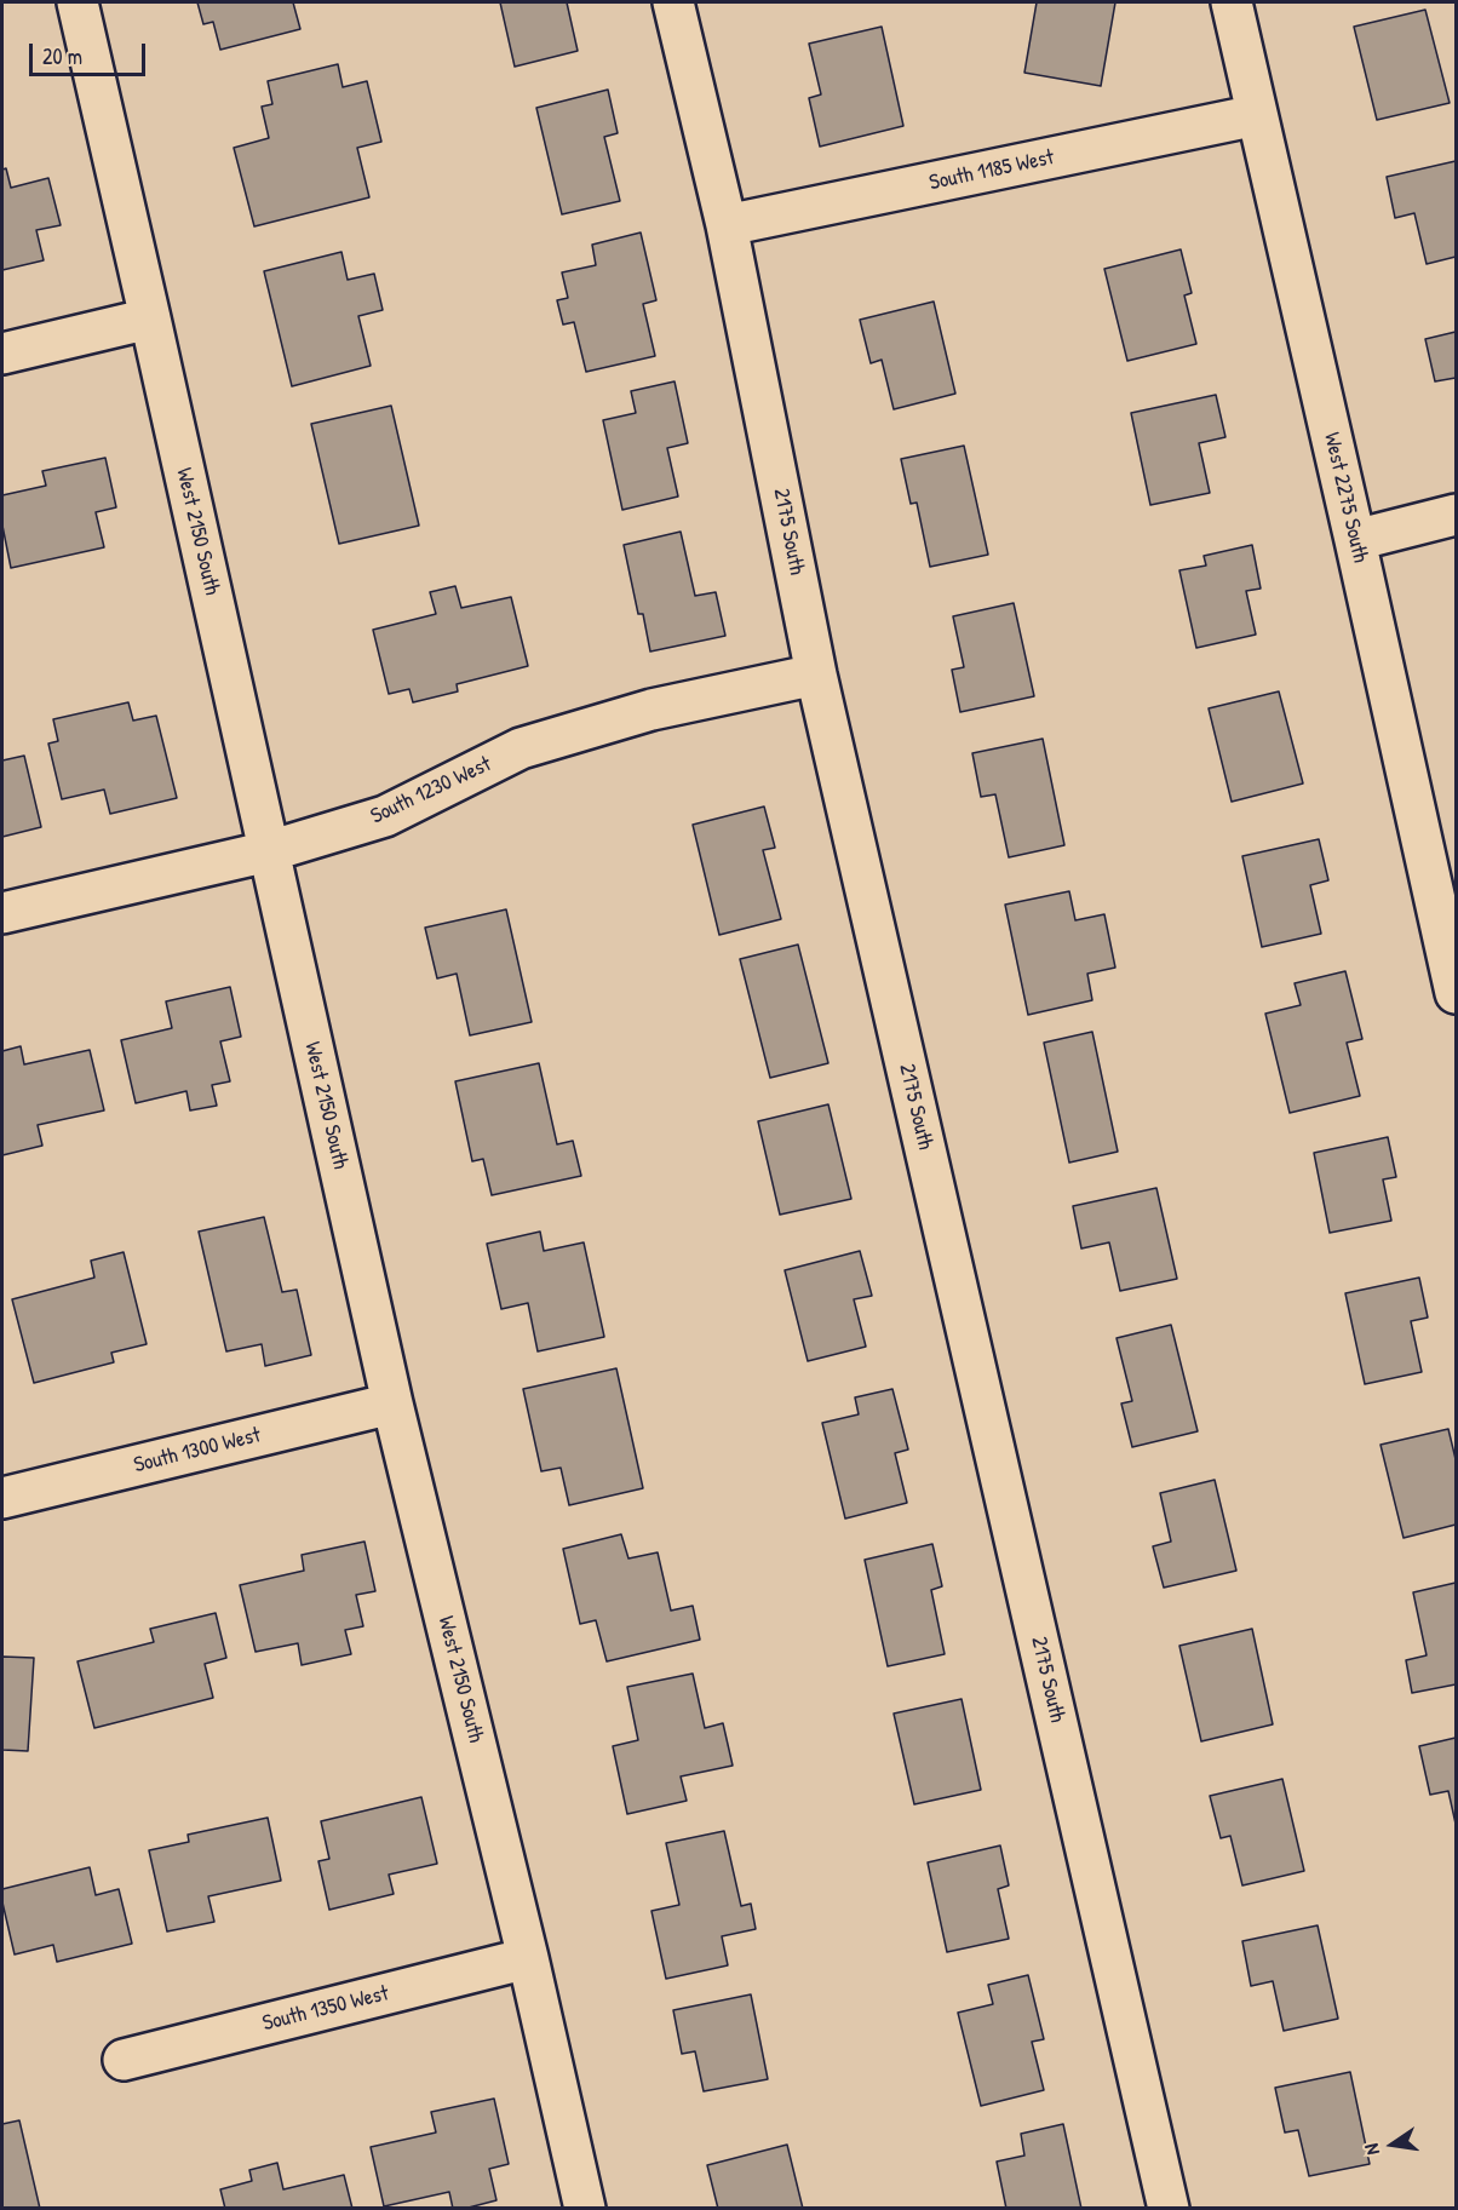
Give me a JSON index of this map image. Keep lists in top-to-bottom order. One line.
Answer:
{"streets":{"street":["South 1185 West","West 2275 South","West 2150 South","2175 South","South 1230 West","South 1300 West","South 1350 West"]},"crossings":[["South 1185 West","West 2275 South"],["South 1185 West","2175 South"],["West 2150 South","South 1230 West"],["West 2150 South","South 1300 West"],["West 2150 South","South 1350 West"],["2175 South","South 1230 West"]],"scale_bar":"20 m","north":"left"}
